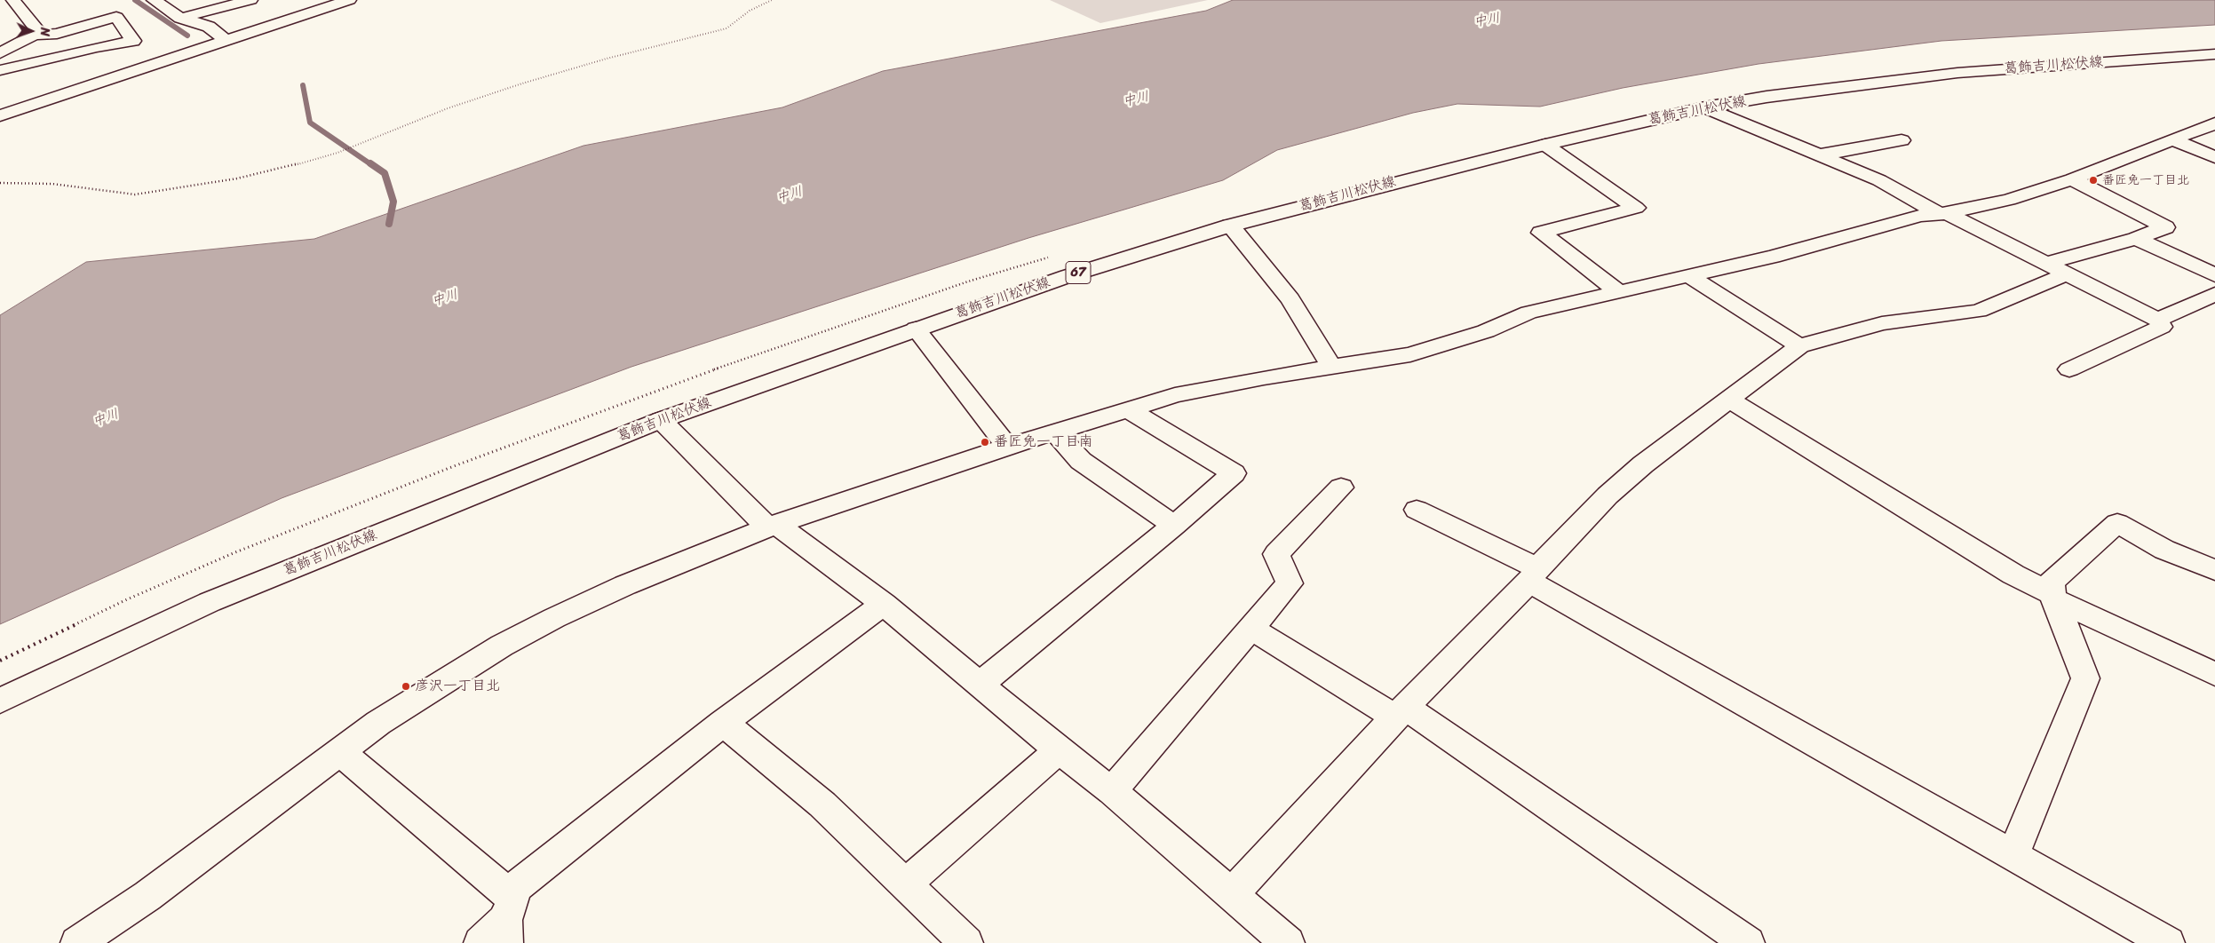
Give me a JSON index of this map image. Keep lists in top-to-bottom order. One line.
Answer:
{"streets":{"street":["葛飾吉川松伏線","67"]},"water":["中川"],"places":["番匠免一丁目北","番匠免一丁目南","彦沢一丁目北"],"north":"right"}
